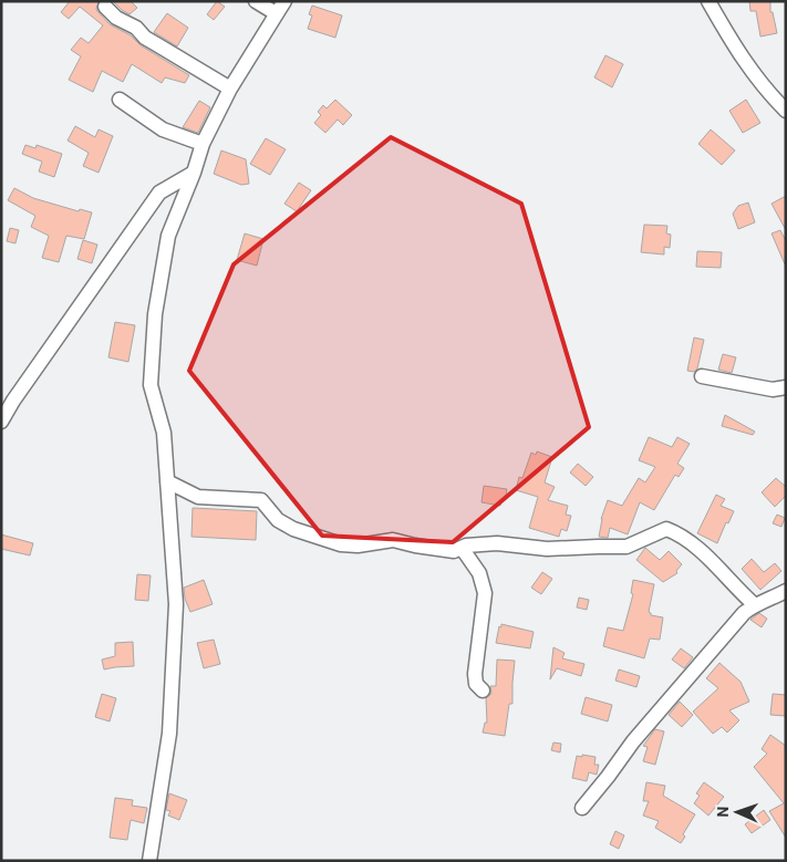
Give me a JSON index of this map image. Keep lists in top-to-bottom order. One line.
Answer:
{"north":"left"}
